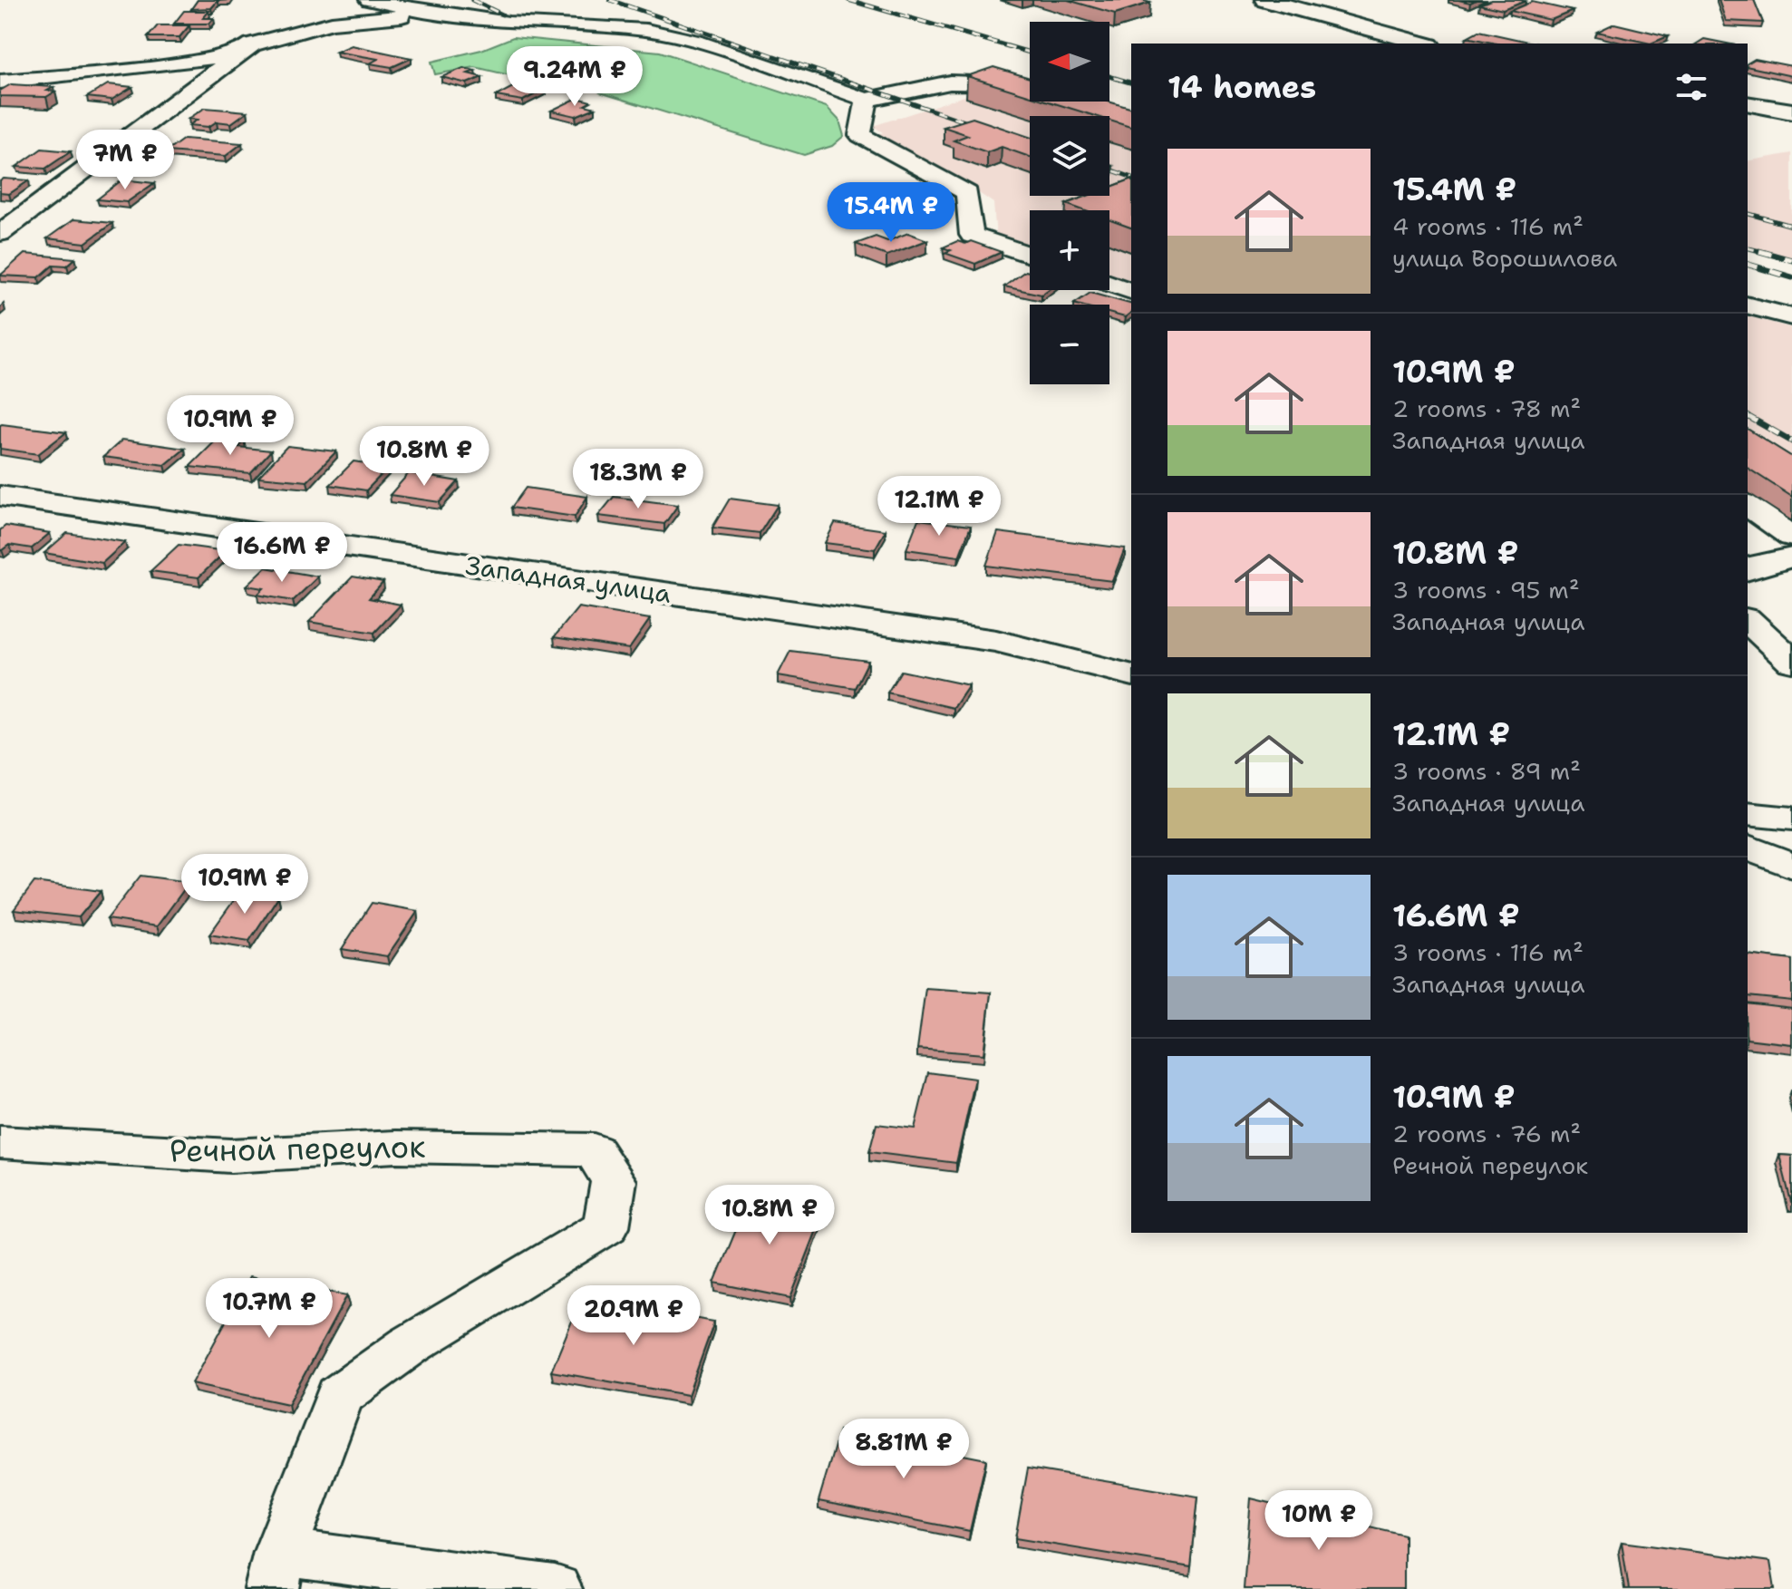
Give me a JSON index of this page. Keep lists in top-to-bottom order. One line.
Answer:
{"streets":{"street":["Западная улица","Речной переулок"]},"north":"left","page":{"map_buttons":["+","−"],"heading":"14 homes","price":["9.24M ₽","7M ₽","15.4M ₽","10.9M ₽","10.8M ₽","18.3M ₽","12.1M ₽","16.6M ₽","10.9M ₽","10.8M ₽","10.7M ₽","20.9M ₽","8.81M ₽","10M ₽"],"list":[{"name":"15.4M ₽","note":"4 rooms · 116 m² · улица Ворошилова"},{"name":"10.9M ₽","note":"2 rooms · 78 m² · Западная улица"},{"name":"10.8M ₽","note":"3 rooms · 95 m² · Западная улица"},{"name":"12.1M ₽","note":"3 rooms · 89 m² · Западная улица"},{"name":"16.6M ₽","note":"3 rooms · 116 m² · Западная улица"},{"name":"10.9M ₽","note":"2 rooms · 76 m² · Речной переулок"}]}}
